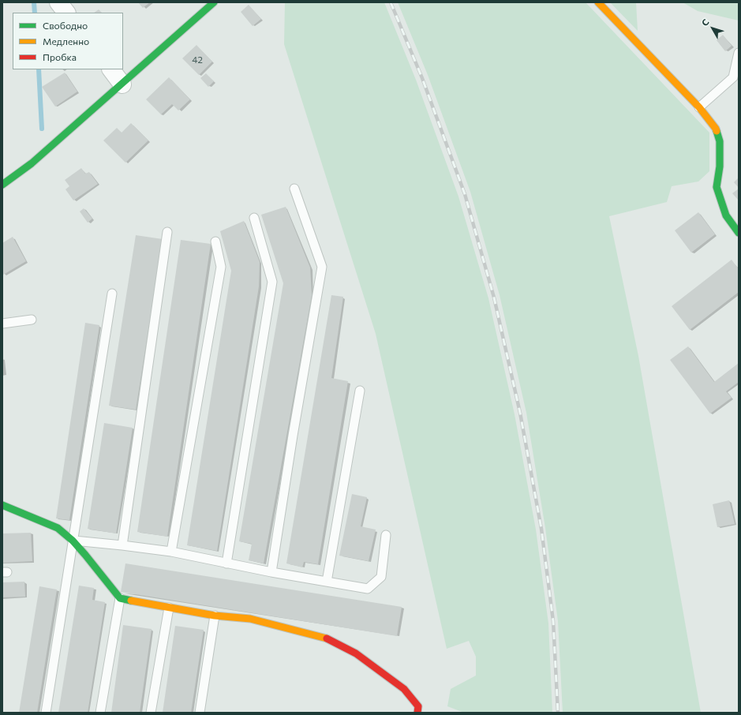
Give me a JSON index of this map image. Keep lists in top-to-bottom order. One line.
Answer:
{"house_numbers":["42"],"legend":["Свободно","Медленно","Пробка"],"north":"top left"}
